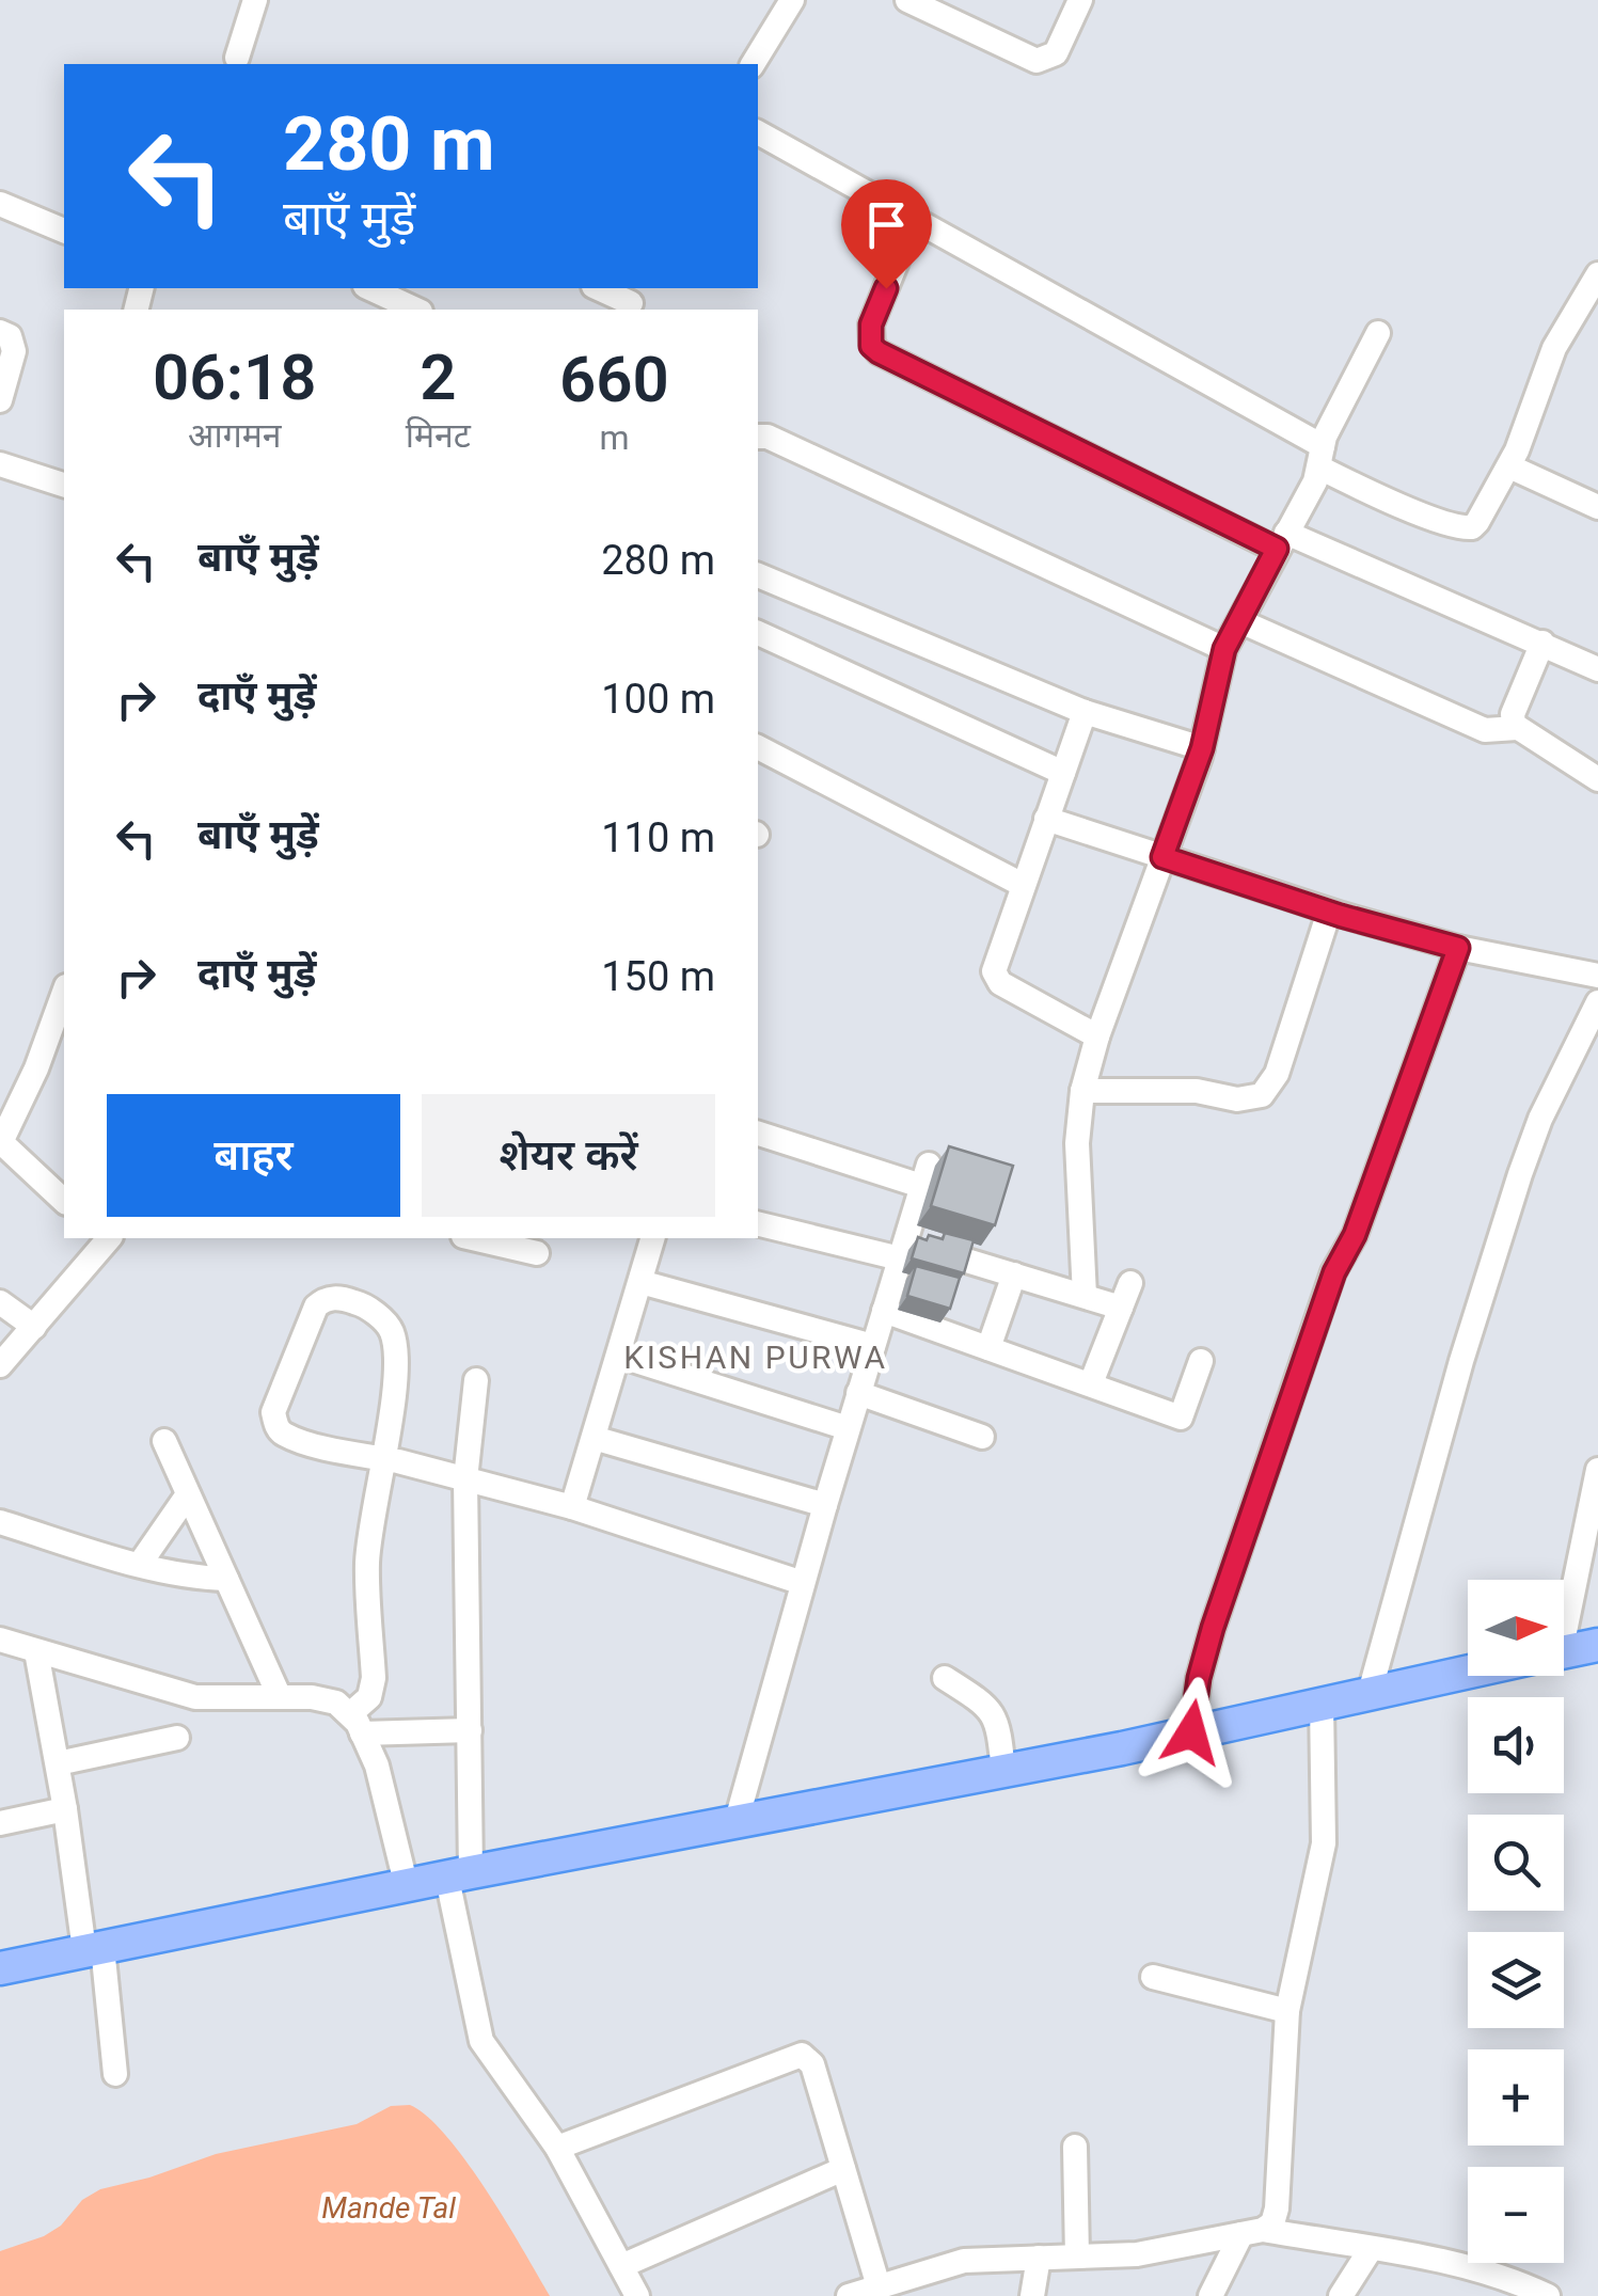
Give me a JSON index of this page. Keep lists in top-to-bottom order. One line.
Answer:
{"districts":["KISHAN PURWA"],"water":["Mande Tal"],"north":"right","page":{"turn":["280 m","बाएँ मुड़ें"],"eta":["06:18","आगमन","2","मिनट","660","m"],"list":[{"name":"बाएँ मुड़ें","value":"280 m"},{"name":"दाएँ मुड़ें","value":"100 m"},{"name":"बाएँ मुड़ें","value":"110 m"},{"name":"दाएँ मुड़ें","value":"150 m"}],"buttons":["बाहर","शेयर करें"],"map_buttons":["+","−"]}}
